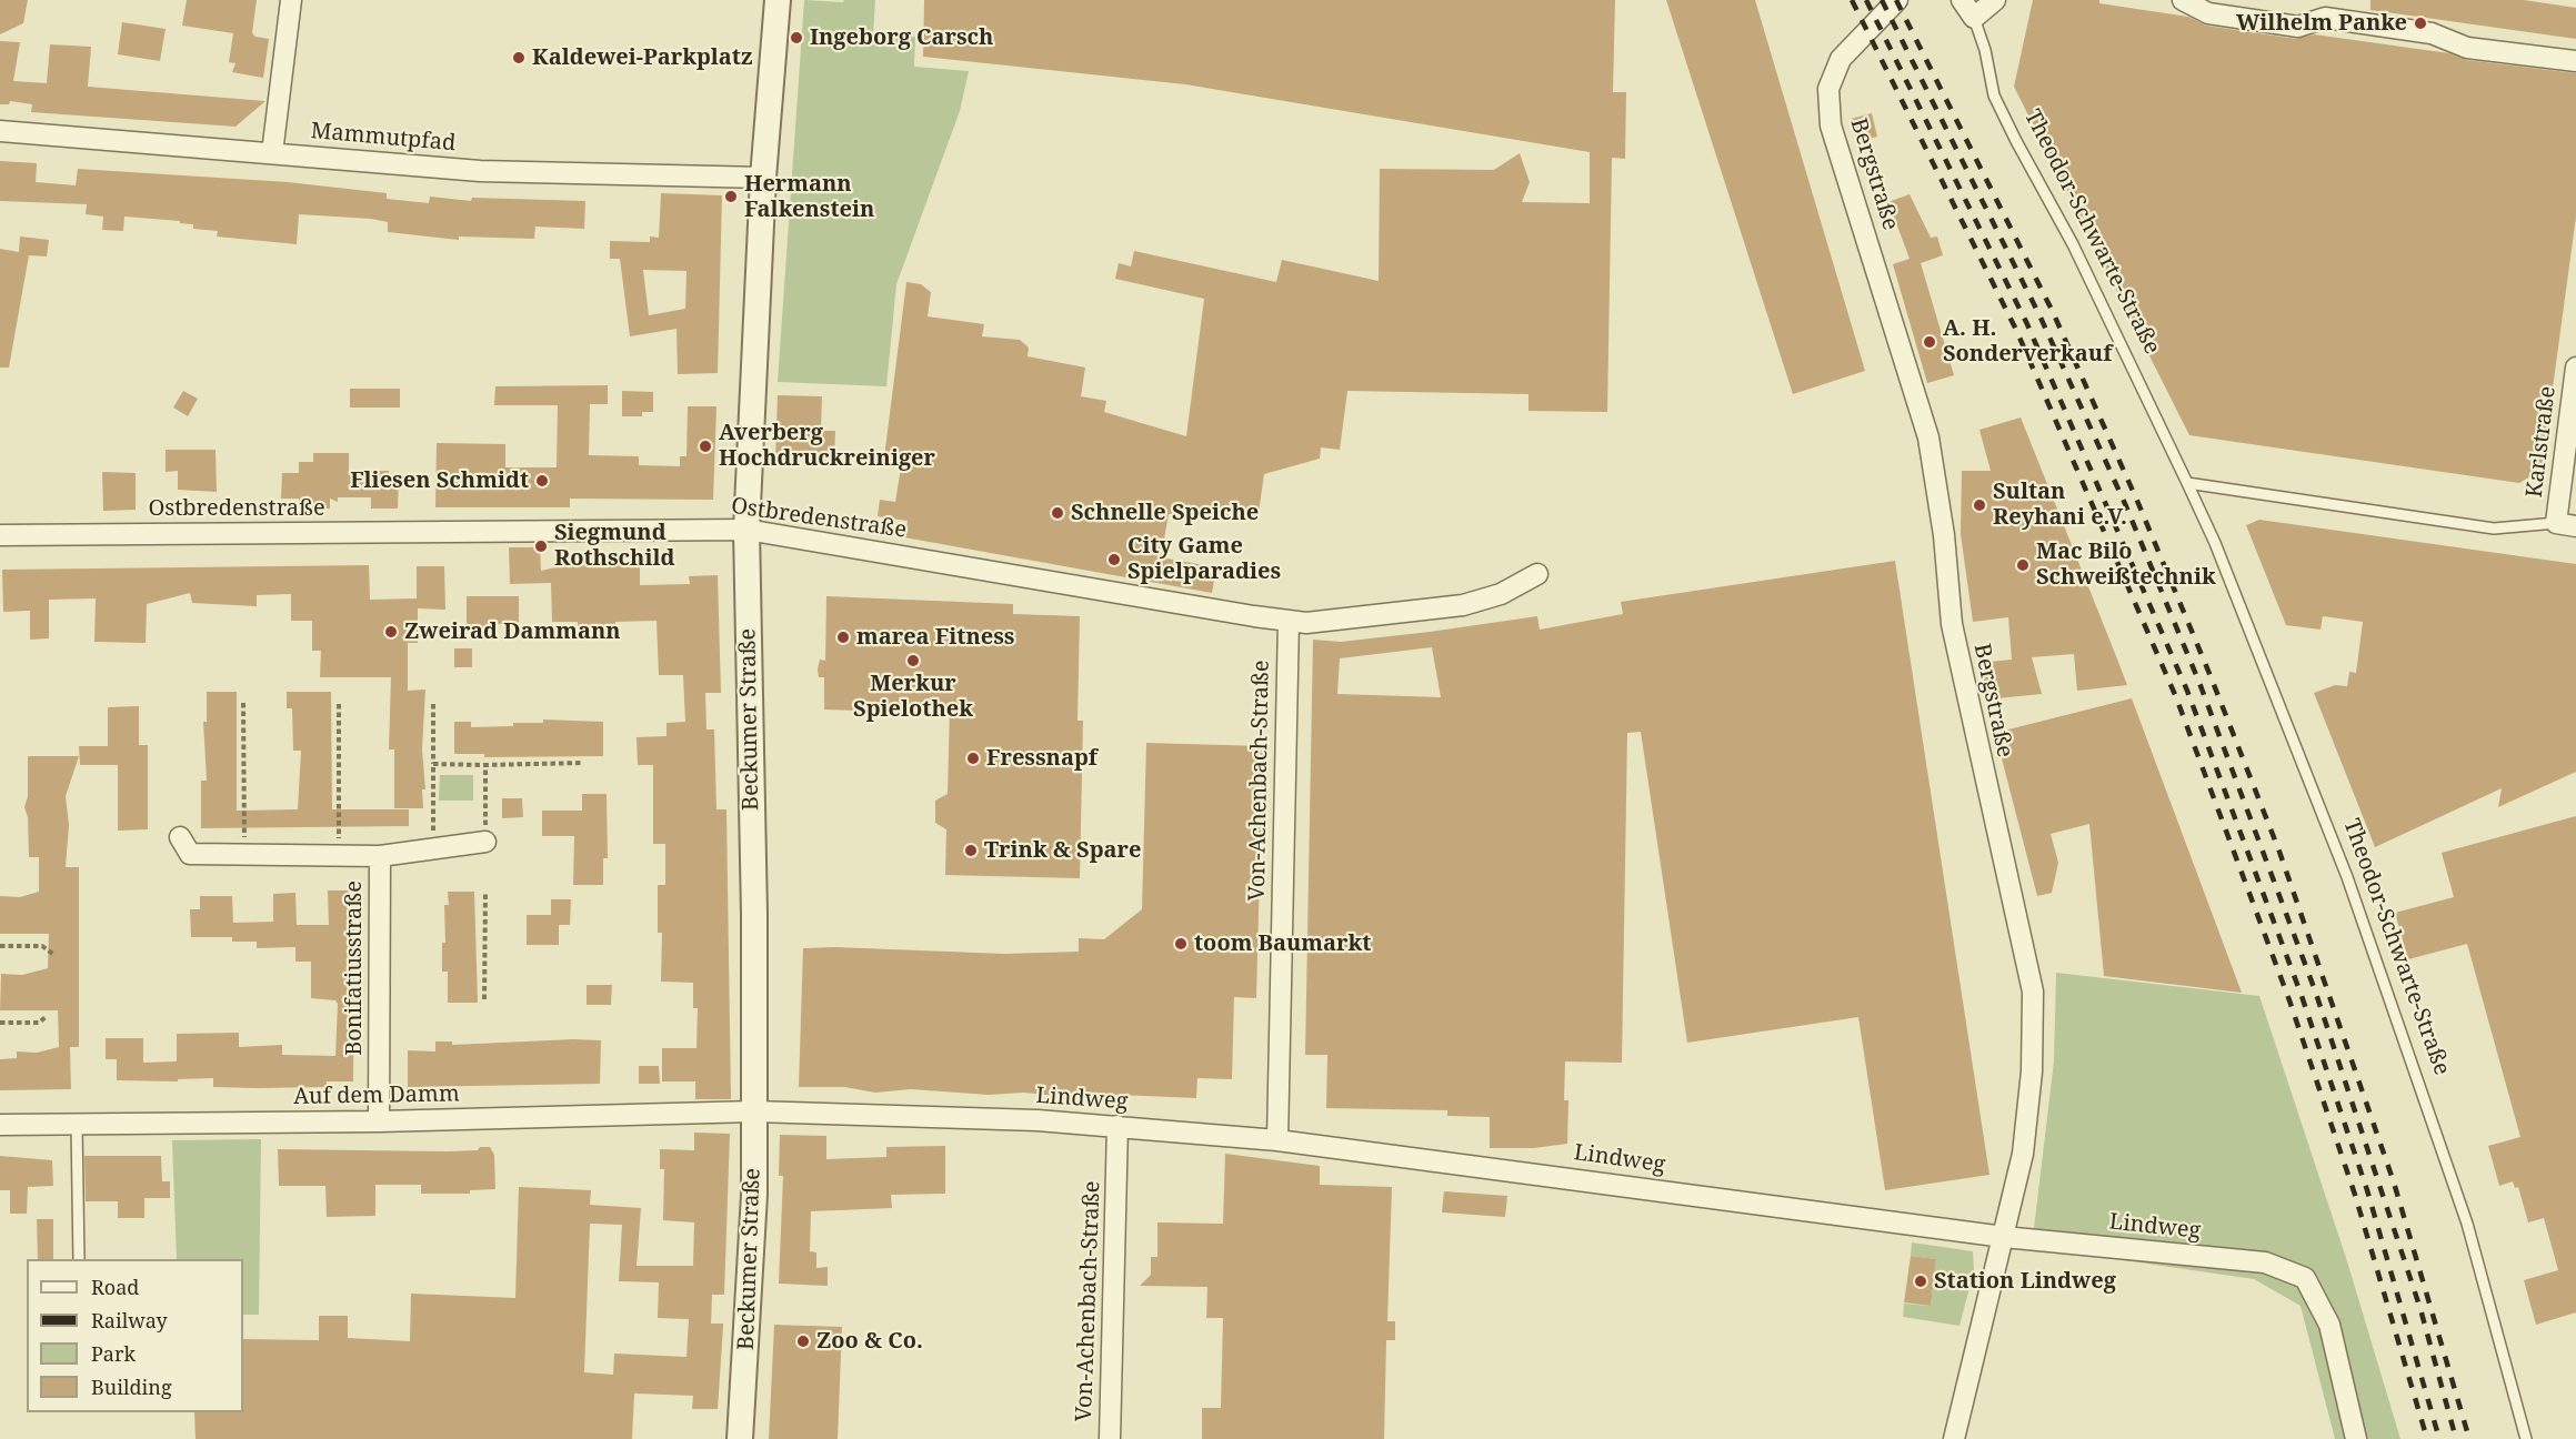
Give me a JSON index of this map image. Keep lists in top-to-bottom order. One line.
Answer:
{"streets":{"street":["Mammutpfad","Bergstraße","Theodor-Schwarte-Straße","Karlstraße","Ostbredenstraße","Beckumer Straße","Von-Achenbach-Straße","Bonifatiusstraße","Auf dem Damm","Lindweg"]},"crossings":[["Mammutpfad","Beckumer Straße"],["Bergstraße","Lindweg"],["Ostbredenstraße","Beckumer Straße"],["Ostbredenstraße","Von-Achenbach-Straße"],["Beckumer Straße","Auf dem Damm"],["Beckumer Straße","Lindweg"],["Von-Achenbach-Straße","Lindweg"],["Bonifatiusstraße","Auf dem Damm"],["Auf dem Damm","Lindweg"]],"places":["Wilhelm Panke","Ingeborg Carsch","Kaldewei-Parkplatz","Hermann Falkenstein","A. H. Sonderverkauf","Averberg Hochdruckreiniger","Fliesen Schmidt","Sultan Reyhani e.V.","Schnelle Speiche","Siegmund Rothschild","City Game Spielparadies","Mac Bilo Schweißtechnik","Zweirad Dammann","marea Fitness","Merkur Spielothek","Fressnapf","Trink & Spare","toom Baumarkt","Station Lindweg","Zoo & Co."],"legend":["Road","Railway","Park","Building"]}
